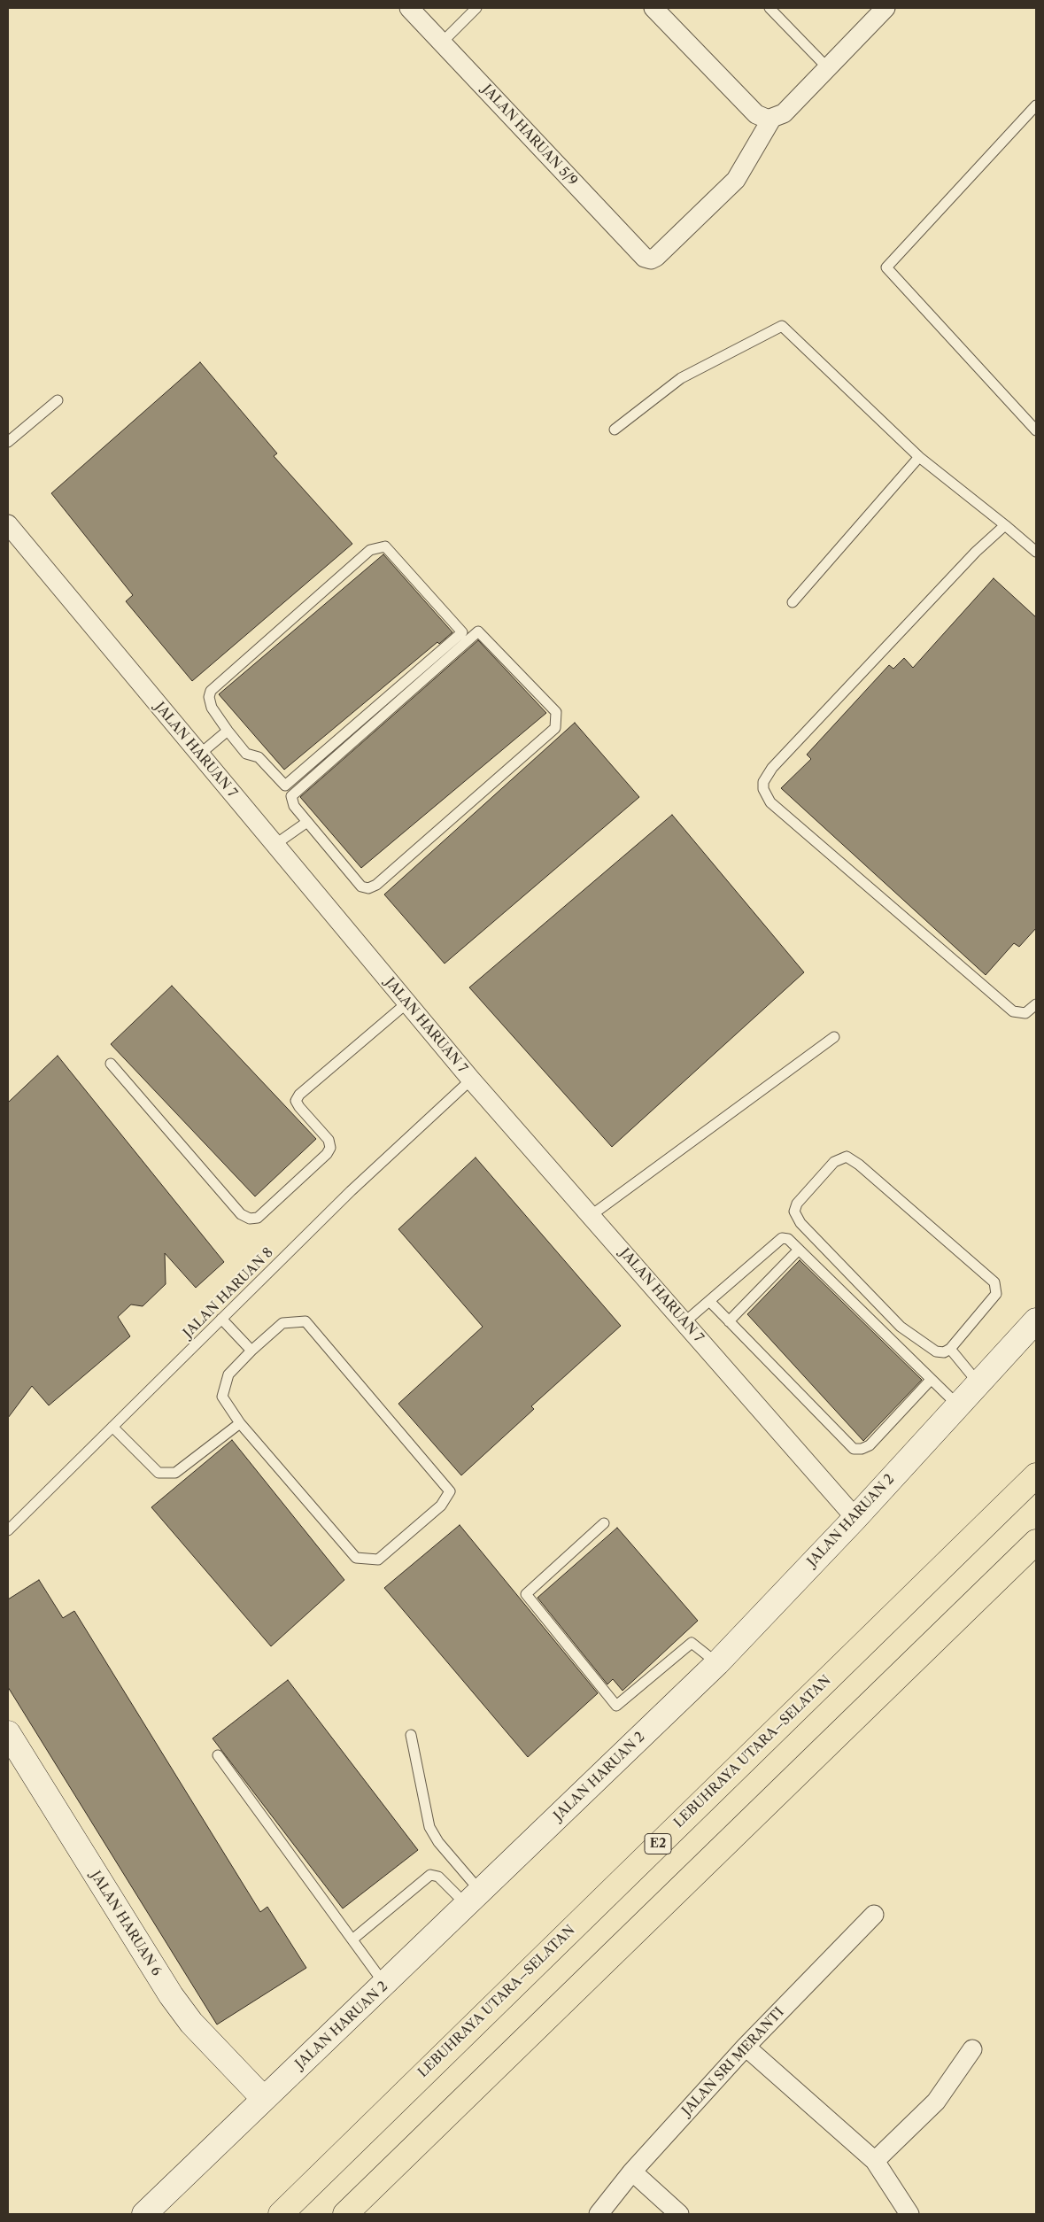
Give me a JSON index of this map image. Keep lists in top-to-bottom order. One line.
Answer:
{"streets":{"highway":["LEBUHRAYA UTARA–SELATAN","E2"],"main road":["JALAN HARUAN 2","JALAN HARUAN 6"],"street":["JALAN HARUAN 5/9","JALAN HARUAN 7","JALAN SRI MERANTI"],"lane":["JALAN HARUAN 8"]},"crossings":[["JALAN HARUAN 7","JALAN HARUAN 8"],["JALAN HARUAN 7","JALAN HARUAN 2"],["JALAN HARUAN 2","JALAN HARUAN 6"]]}
